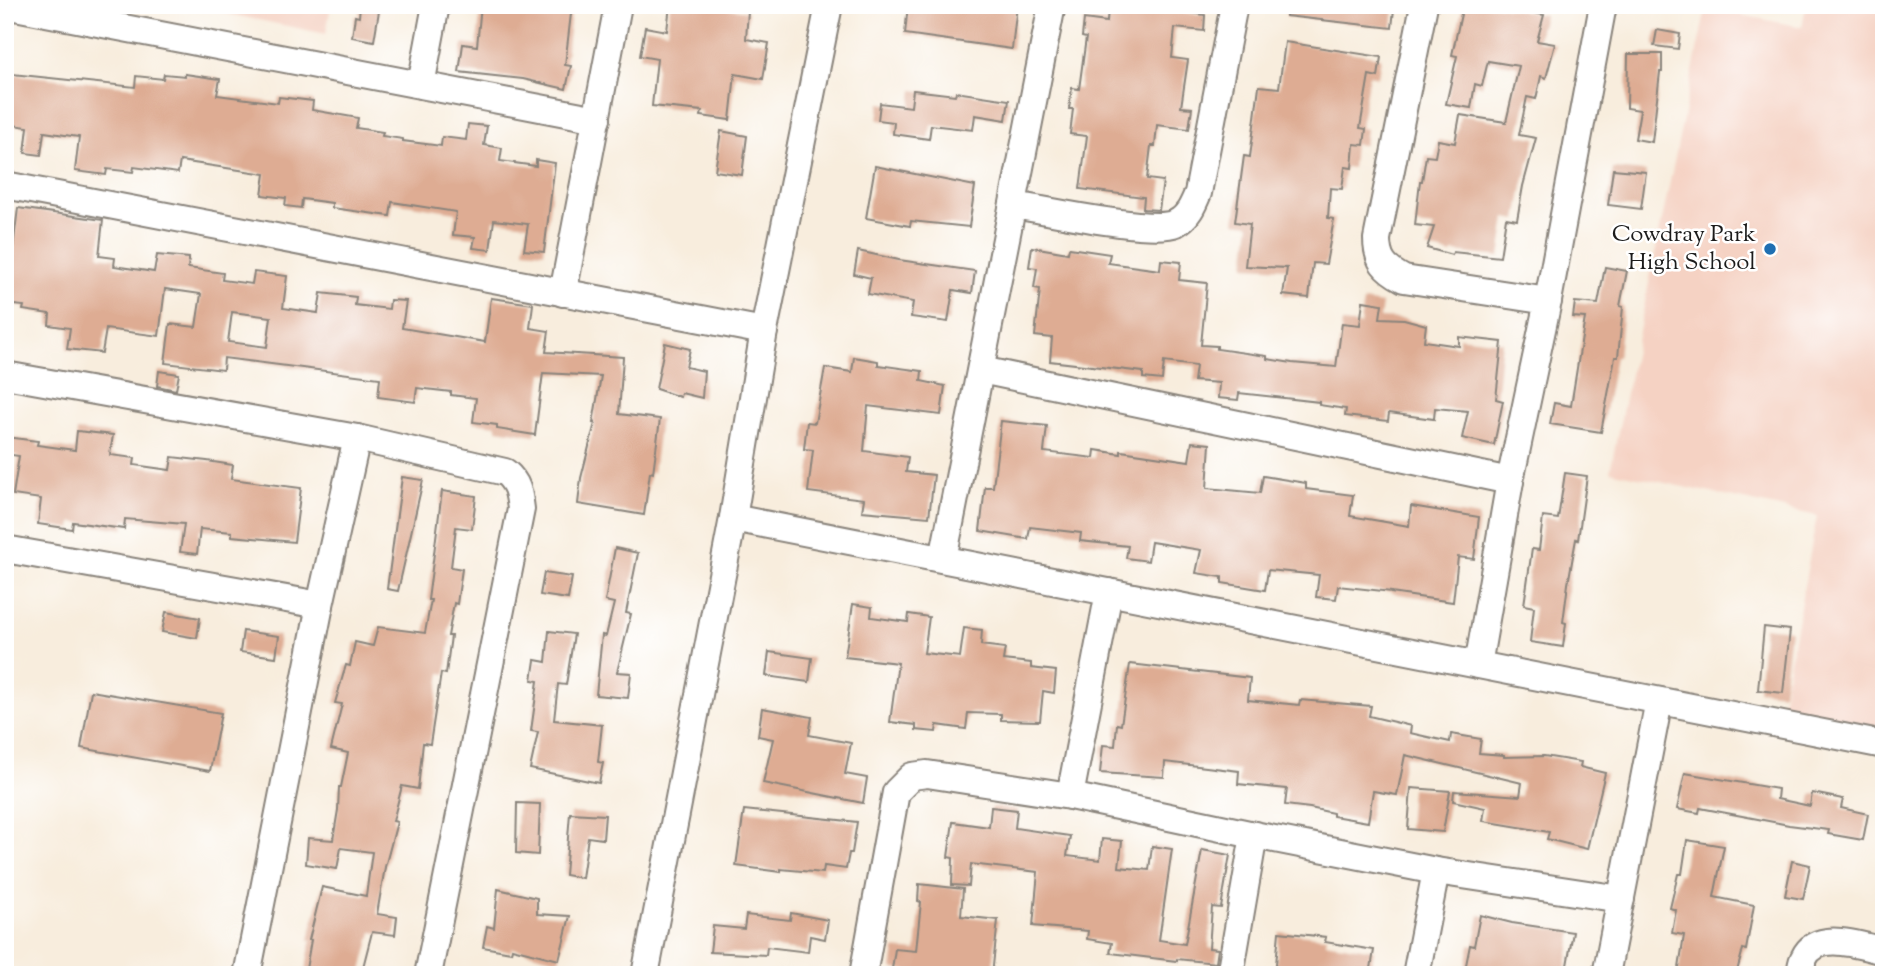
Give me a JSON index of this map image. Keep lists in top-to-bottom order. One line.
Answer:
{"places":["Cowdray Park High School"]}
